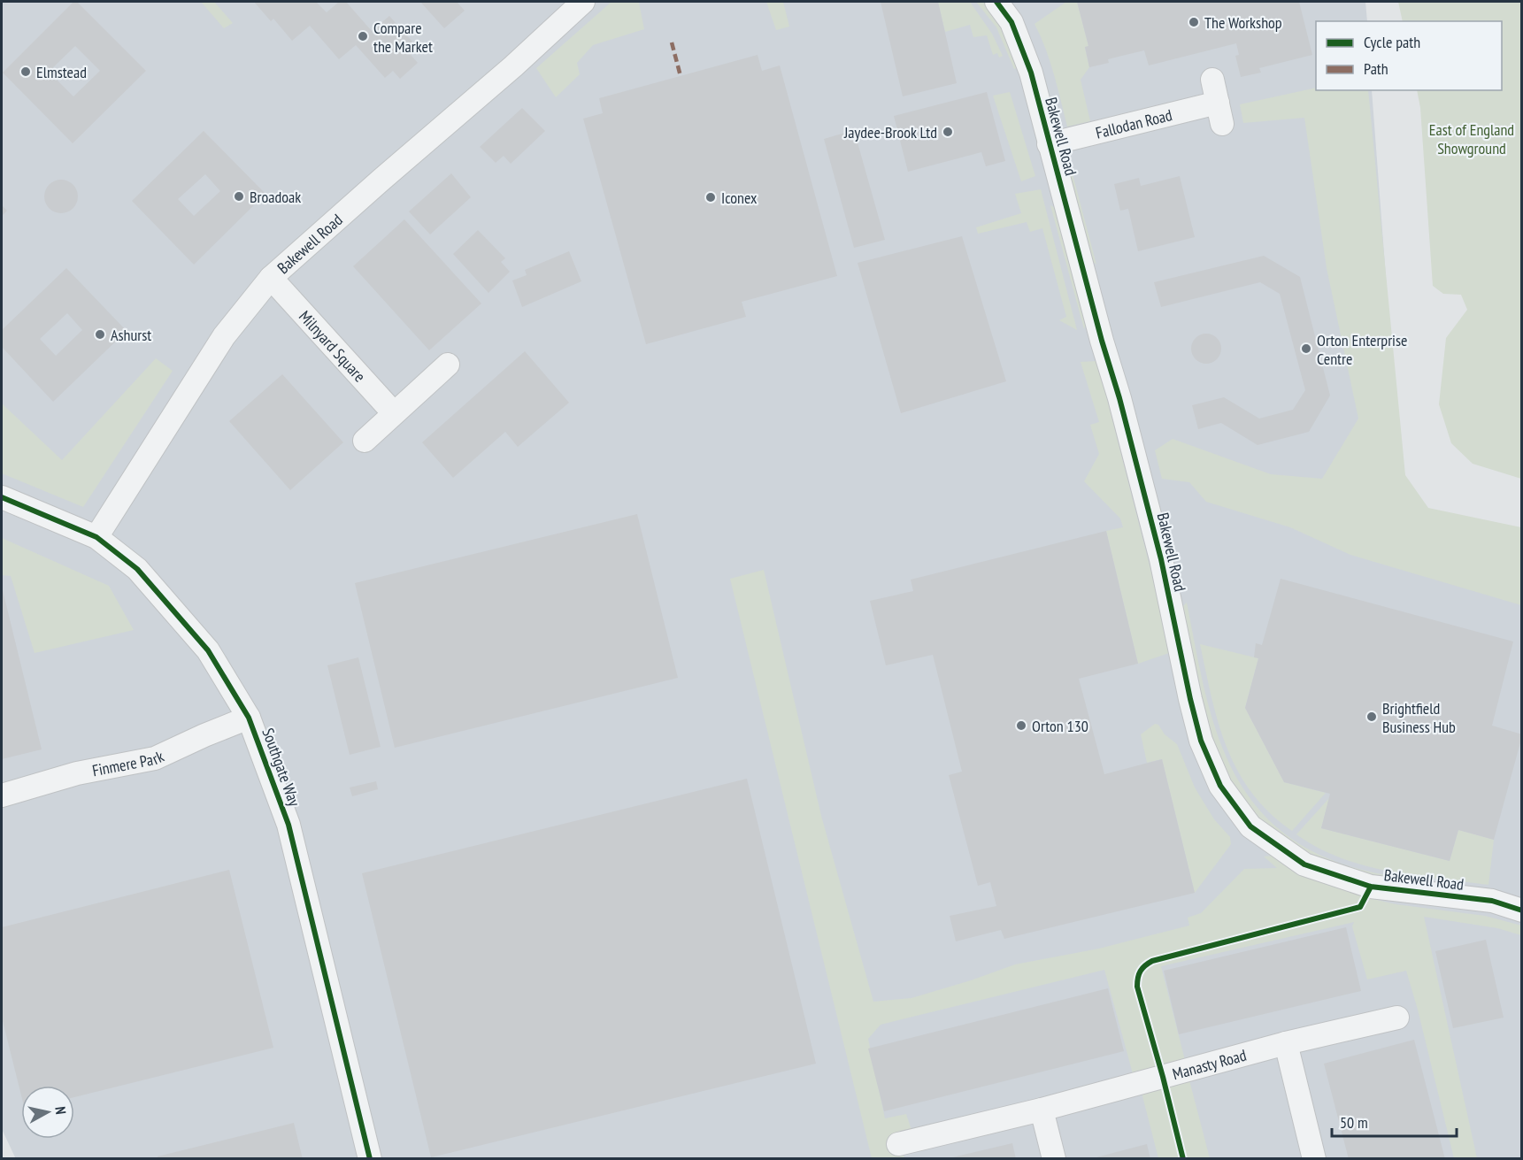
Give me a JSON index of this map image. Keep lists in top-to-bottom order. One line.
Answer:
{"streets":{"street":["Fallodan Road","Bakewell Road","Milnyard Square","Finmere Park","Southgate Way","Manasty Road"]},"crossings":[["Fallodan Road","Bakewell Road"],["Bakewell Road","Milnyard Square"],["Bakewell Road","Southgate Way"],["Finmere Park","Southgate Way"]],"parks":["East of England Showground"],"places":["The Workshop","Compare the Market","Elmstead","Jaydee-Brook Ltd","Broadoak","Iconex","Ashurst","Orton Enterprise Centre","Brightfield Business Hub","Orton 130"],"legend":["Cycle path","Path"],"scale_bar":"50 m","north":"right"}
